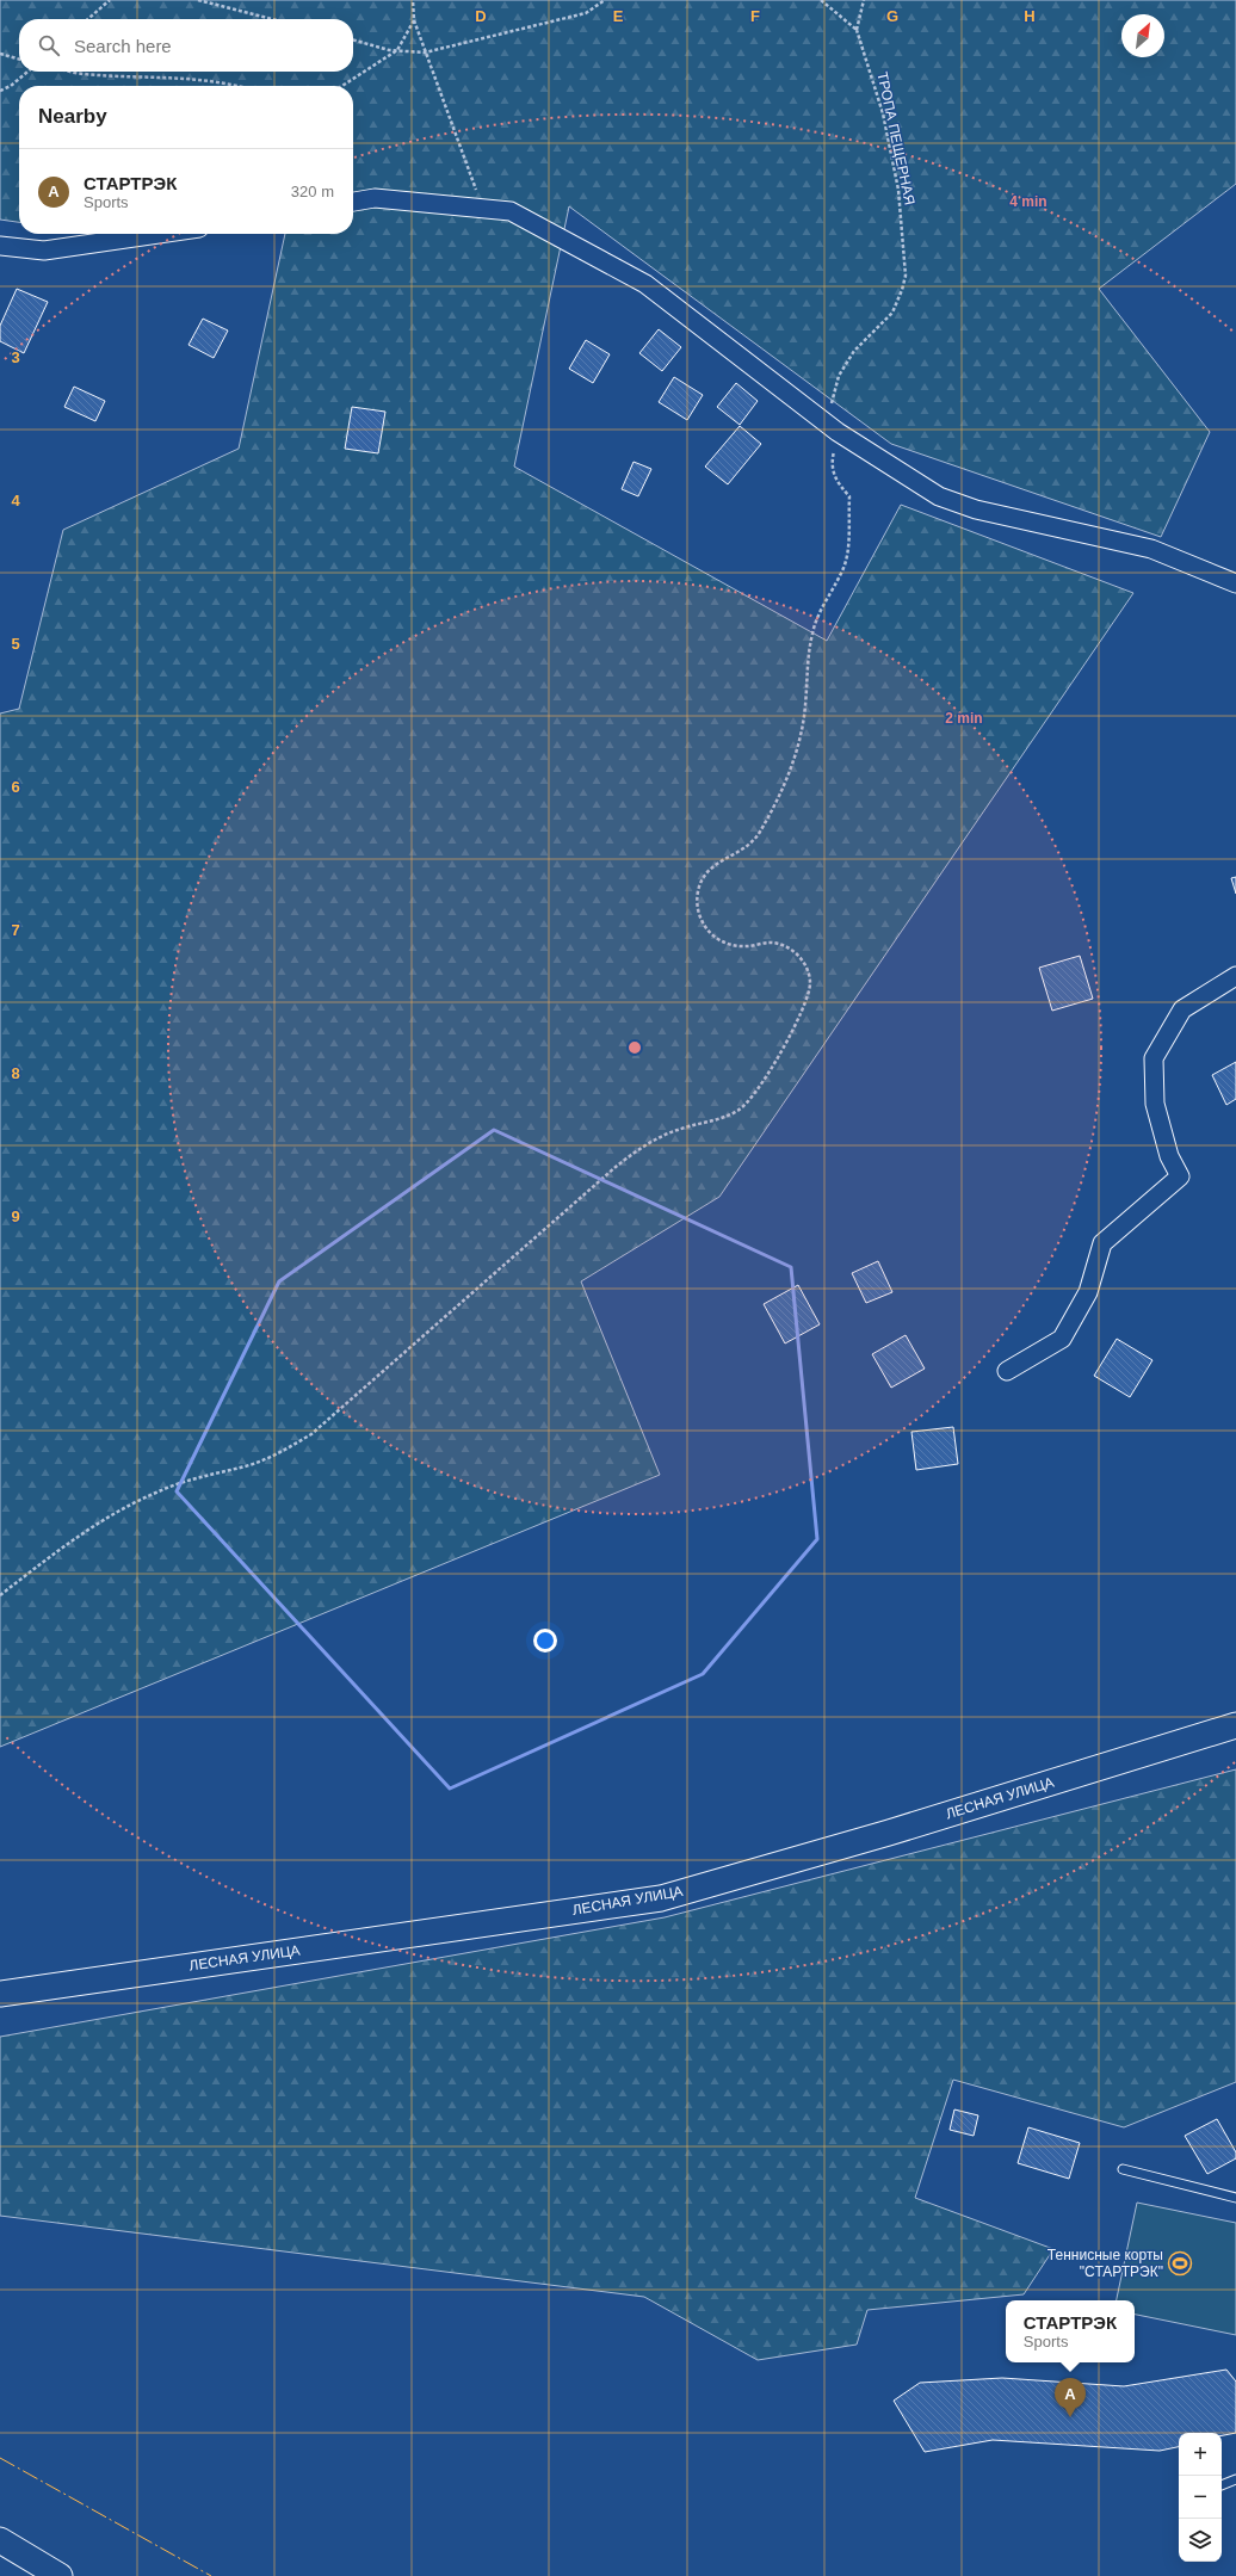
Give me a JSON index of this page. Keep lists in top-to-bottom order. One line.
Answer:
{"streets":{"main road":["ЛЕСНАЯ УЛИЦА"],"path":["ТРОПА ПЕЩЕРНАЯ"]},"places":{"sports":["Теннисные корты \"СТАРТРЭК\""]},"north":"top right","page":{"search":"Search here","heading":"Nearby","list":[{"mark":"A","name":"СТАРТРЭК","note":"Sports","value":"320 m"}],"popup":["СТАРТРЭК","Sports"],"pins":"A","map_buttons":["+","−"]},"grid":{"columns":["D","E","F","G","H"],"rows":["3","4","5","6","7","8","9"]},"rings":["4 min","2 min"]}
